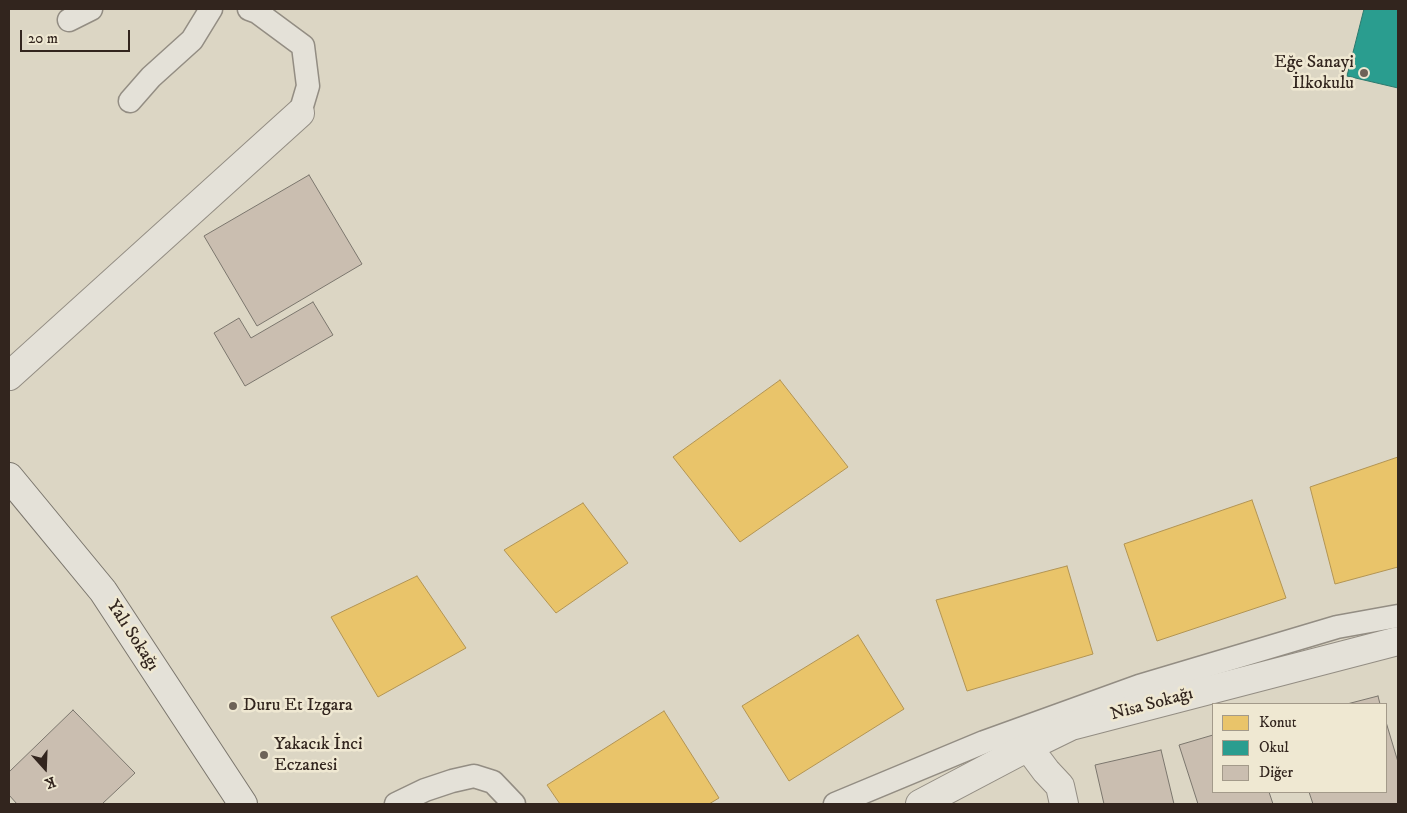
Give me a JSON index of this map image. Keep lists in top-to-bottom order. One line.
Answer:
{"streets":{"street":["Yalı Sokağı","Nisa Sokağı"]},"places":["Eğe Sanayi İlkokulu","Duru Et Izgara","Yakacık İnci Eczanesi"],"legend":["Konut","Okul","Diğer"],"scale_bar":"20 m","north":"bottom"}
